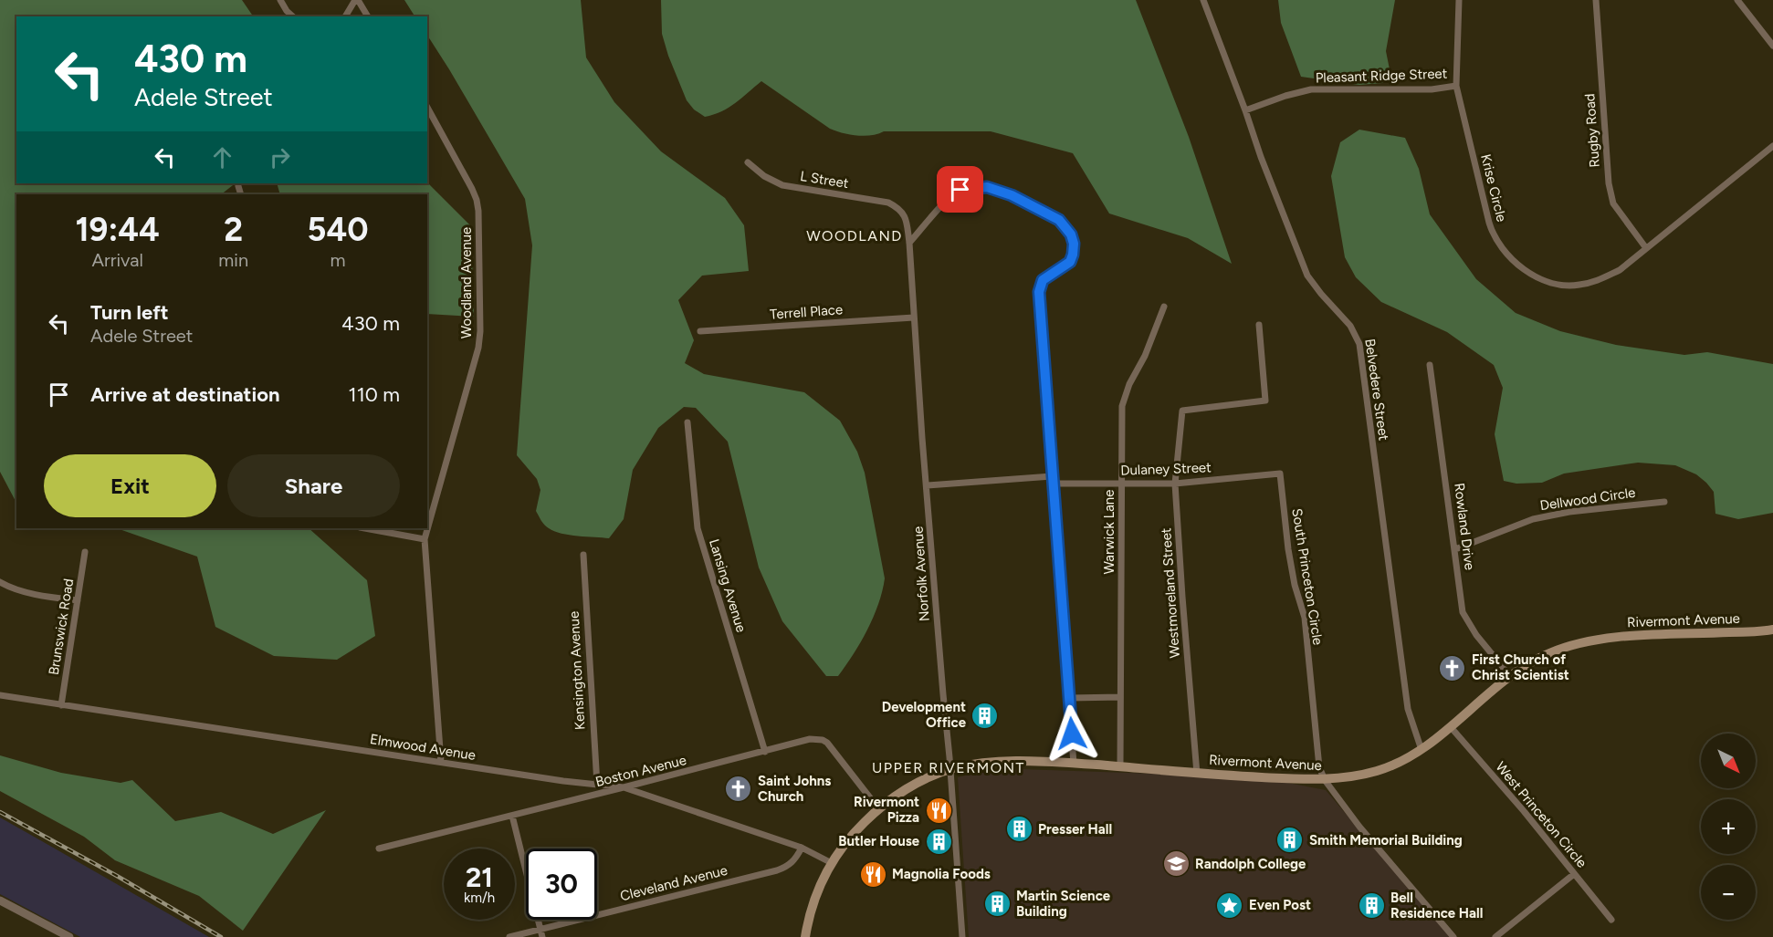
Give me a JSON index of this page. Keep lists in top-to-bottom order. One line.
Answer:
{"streets":{"main road":["Rivermont Avenue"],"street":["Pleasant Ridge Street","Rugby Road","L Street","Krise Circle","Woodland Avenue","Terrell Place","Belvedere Street","Dulaney Street","Dellwood Circle","Rowland Drive","Warwick Lane","Norfolk Avenue","South Princeton Circle","Lansing Avenue","Westmoreland Street","Brunswick Road","Kensington Avenue","Elmwood Avenue","Boston Avenue","West Princeton Circle","Cleveland Avenue"]},"crossings":[["Pleasant Ridge Street","Krise Circle"],["Pleasant Ridge Street","Belvedere Street"],["Rugby Road","Krise Circle"],["L Street","Norfolk Avenue"],["Woodland Avenue","Elmwood Avenue"],["Terrell Place","Norfolk Avenue"],["Belvedere Street","Rivermont Avenue"],["Dulaney Street","Warwick Lane"],["Dulaney Street","South Princeton Circle"],["Dulaney Street","Westmoreland Street"],["Dellwood Circle","Rowland Drive"],["Rowland Drive","Rivermont Avenue"],["Warwick Lane","Rivermont Avenue"],["Norfolk Avenue","Rivermont Avenue"],["South Princeton Circle","Rivermont Avenue"],["Lansing Avenue","Boston Avenue"],["Westmoreland Street","Rivermont Avenue"],["Rivermont Avenue","Elmwood Avenue"],["Rivermont Avenue","Boston Avenue"],["Rivermont Avenue","West Princeton Circle"],["Brunswick Road","Elmwood Avenue"],["Kensington Avenue","Elmwood Avenue"],["Elmwood Avenue","Boston Avenue"],["Elmwood Avenue","Cleveland Avenue"]],"districts":["WOODLAND","UPPER RIVERMONT"],"places":{"church":["First Church of Christ Scientist","Saint Johns Church"],"building":["Development Office","Presser Hall","Smith Memorial Building","Butler House","Martin Science Building","Bell Residence Hall"],"restaurant":["Rivermont Pizza","Magnolia Foods"],"school or university":["Randolph College"],"place":["Even Post"]},"north":"bottom right","page":{"turn":["430 m","Adele Street"],"eta":["19:44","Arrival","2","min","540","m"],"list":[{"name":"Turn left","note":"Adele Street","value":"430 m"},{"name":"Arrive at destination","value":"110 m"}],"buttons":["Exit","Share"],"map_buttons":["+","−"],"speed":"21 km/h","limit":"30"}}
